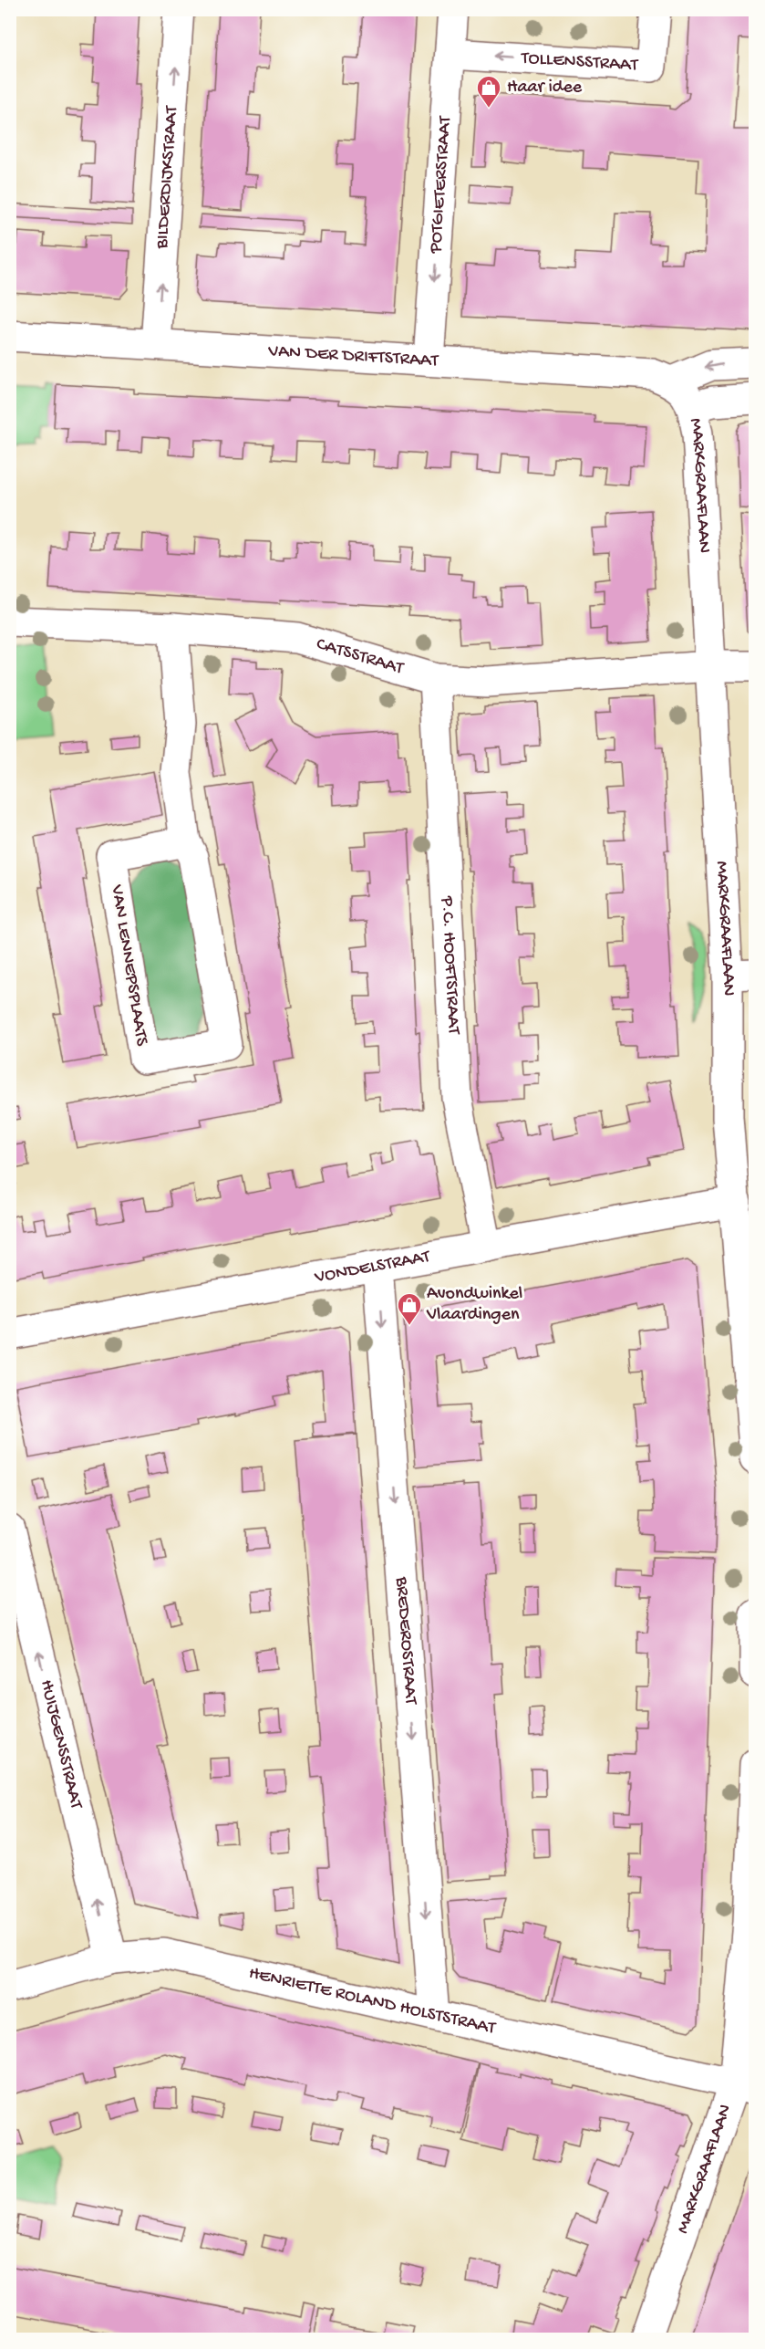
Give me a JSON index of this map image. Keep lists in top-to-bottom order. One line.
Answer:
{"streets":{"street":["TOLLENSSTRAAT","BILDERDIJKSTRAAT","POTGIETERSTRAAT","VAN DER DRIFTSTRAAT","MARKGRAAFLAAN","CATSSTRAAT","P.C. HOOFTSTRAAT","VAN LENNEPSPLAATS","VONDELSTRAAT","BREDEROSTRAAT","HUIJGENSSTRAAT","HENRIETTE ROLAND HOLSTSTRAAT"]},"crossings":[["TOLLENSSTRAAT","POTGIETERSTRAAT"],["BILDERDIJKSTRAAT","VAN DER DRIFTSTRAAT"],["POTGIETERSTRAAT","VAN DER DRIFTSTRAAT"],["VAN DER DRIFTSTRAAT","MARKGRAAFLAAN"],["MARKGRAAFLAAN","CATSSTRAAT"],["MARKGRAAFLAAN","VONDELSTRAAT"],["MARKGRAAFLAAN","HENRIETTE ROLAND HOLSTSTRAAT"],["CATSSTRAAT","P.C. HOOFTSTRAAT"],["CATSSTRAAT","VAN LENNEPSPLAATS"],["P.C. HOOFTSTRAAT","VONDELSTRAAT"],["VONDELSTRAAT","BREDEROSTRAAT"],["BREDEROSTRAAT","HENRIETTE ROLAND HOLSTSTRAAT"],["HUIJGENSSTRAAT","HENRIETTE ROLAND HOLSTSTRAAT"]],"one_way":["TOLLENSSTRAAT","BILDERDIJKSTRAAT","POTGIETERSTRAAT","BREDEROSTRAAT","HUIJGENSSTRAAT"],"places":{"shop":["Haar idee","Avondwinkel Vlaardingen"]}}
